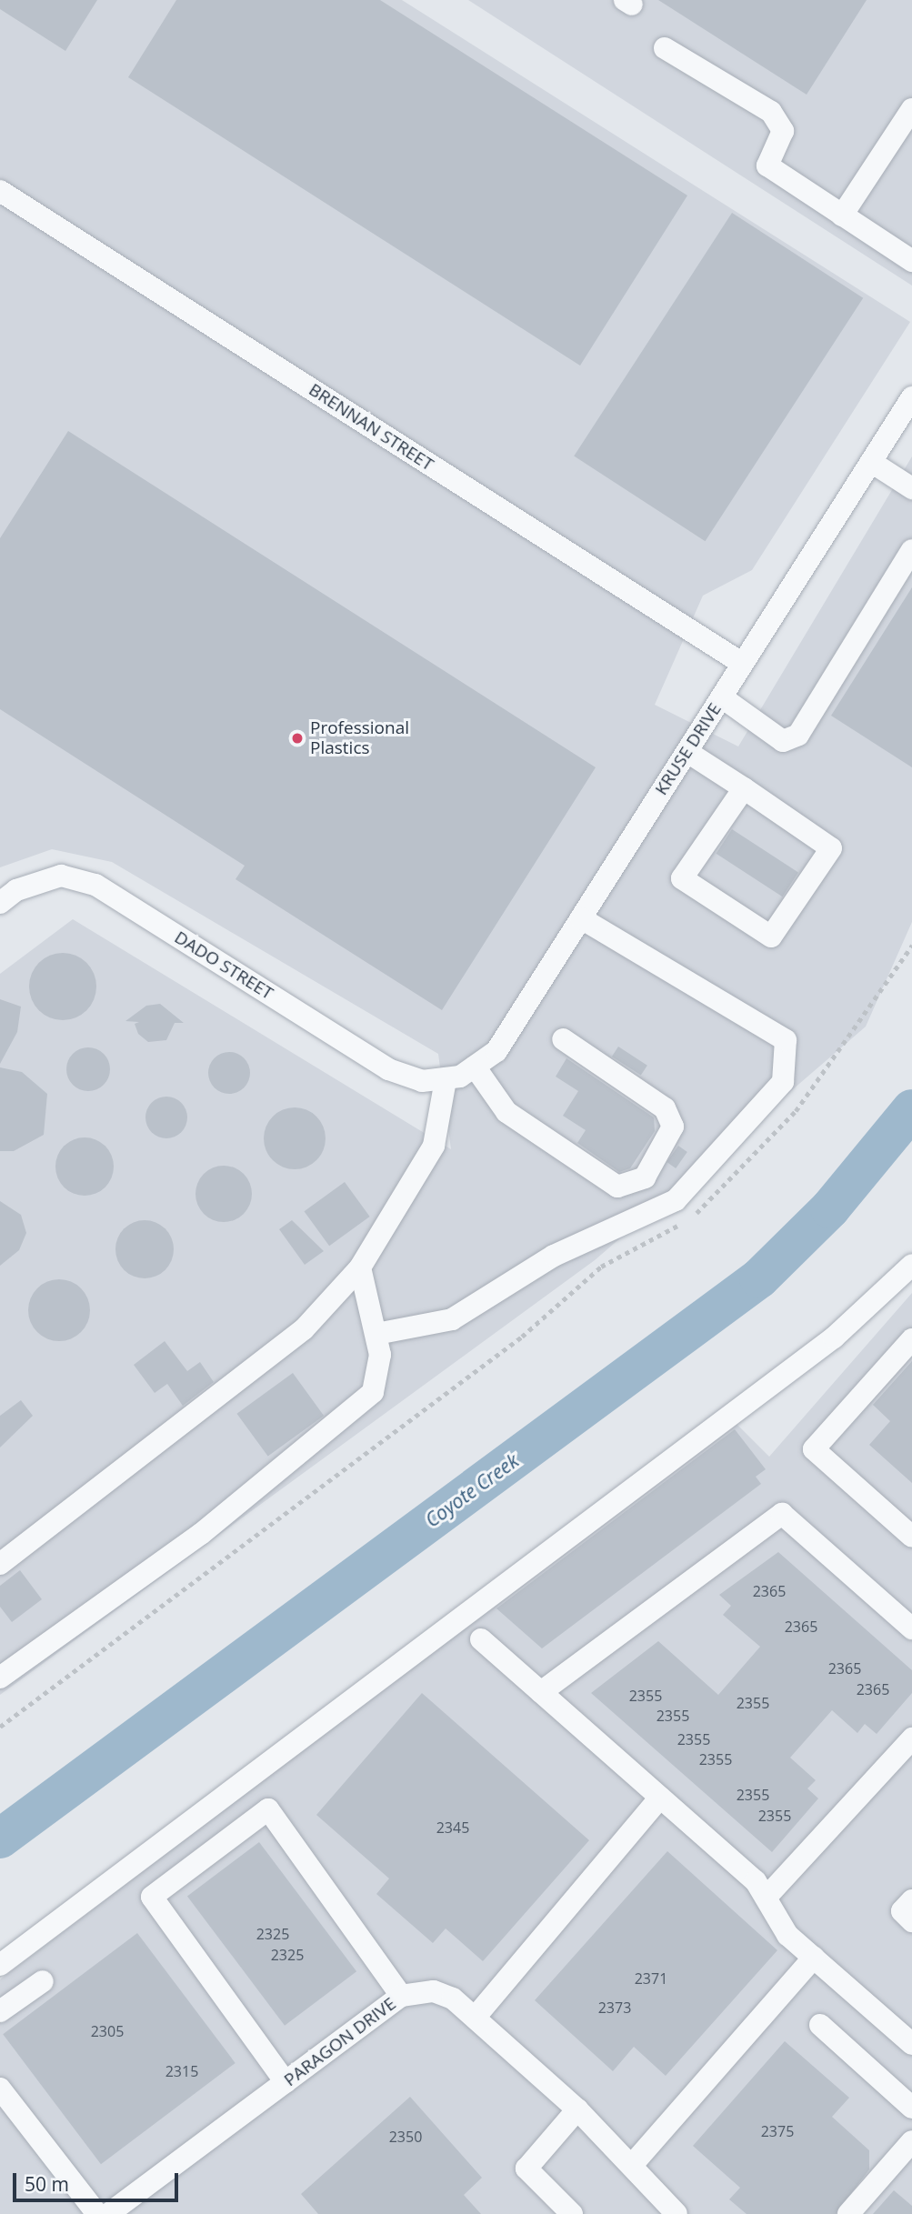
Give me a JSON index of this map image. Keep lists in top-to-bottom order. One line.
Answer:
{"streets":{"street":["BRENNAN STREET","KRUSE DRIVE","DADO STREET","PARAGON DRIVE"]},"crossings":[["BRENNAN STREET","KRUSE DRIVE"],["KRUSE DRIVE","DADO STREET"]],"water":["Coyote Creek"],"places":["Professional Plastics"],"house_numbers":["2365","2365","2365","2365","2355","2355","2355","2355","2355","2355","2355","2345","2325","2325","2371","2373","2305","2315","2375","2350"],"scale_bar":"50 m"}
